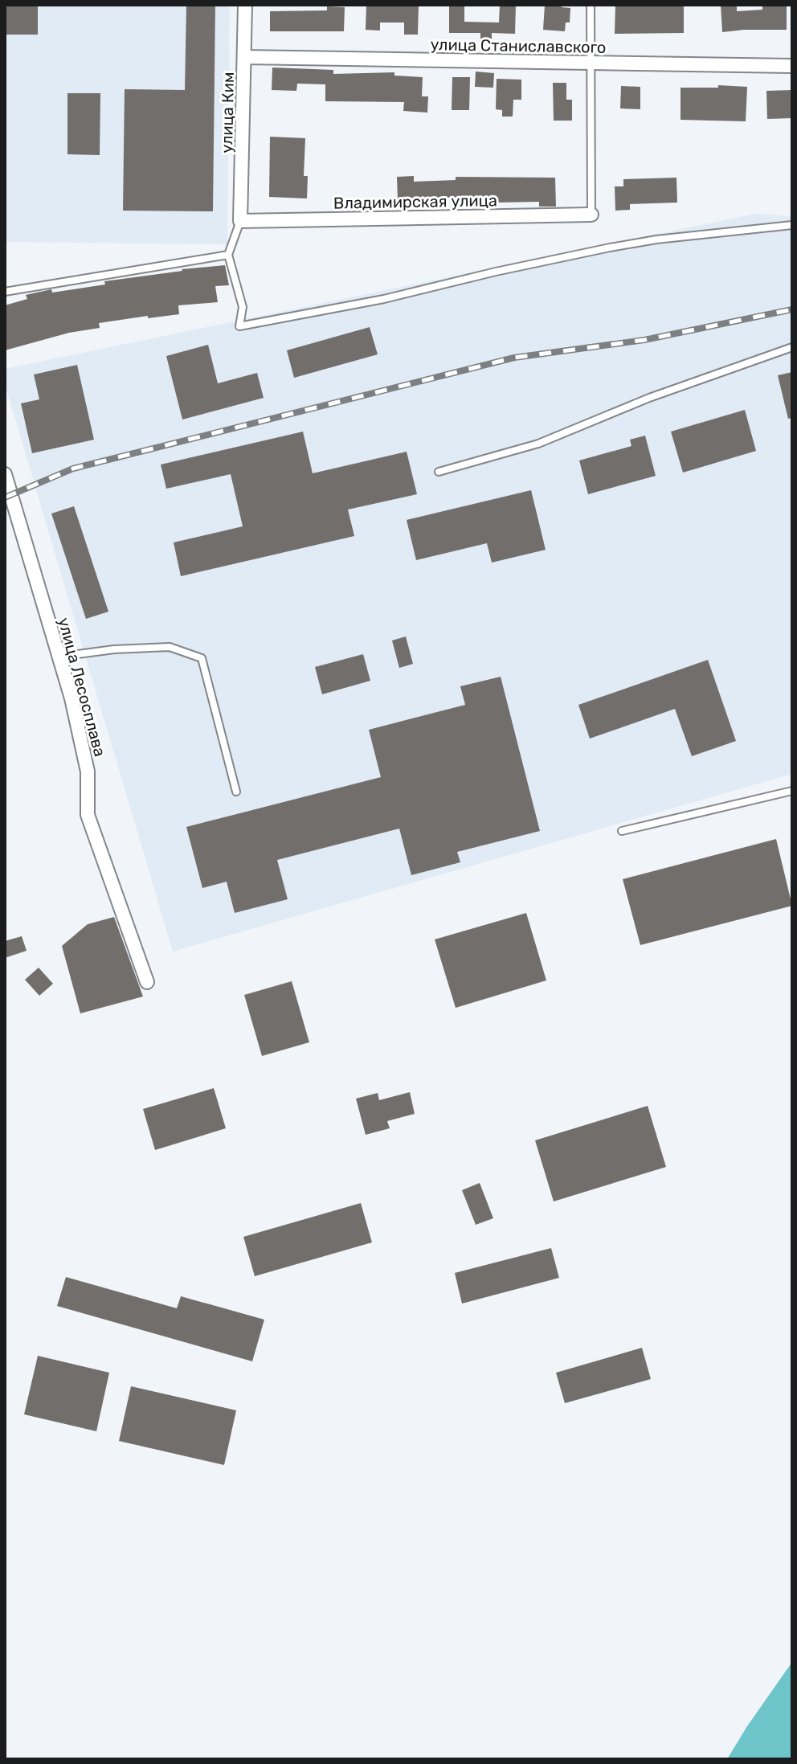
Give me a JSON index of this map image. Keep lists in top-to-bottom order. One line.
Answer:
{"streets":{"street":["улица Станиславского","улица Ким","Владимирская улица","улица Лесосплава"]},"crossings":[["улица Станиславского","улица Ким"],["улица Ким","Владимирская улица"]]}
